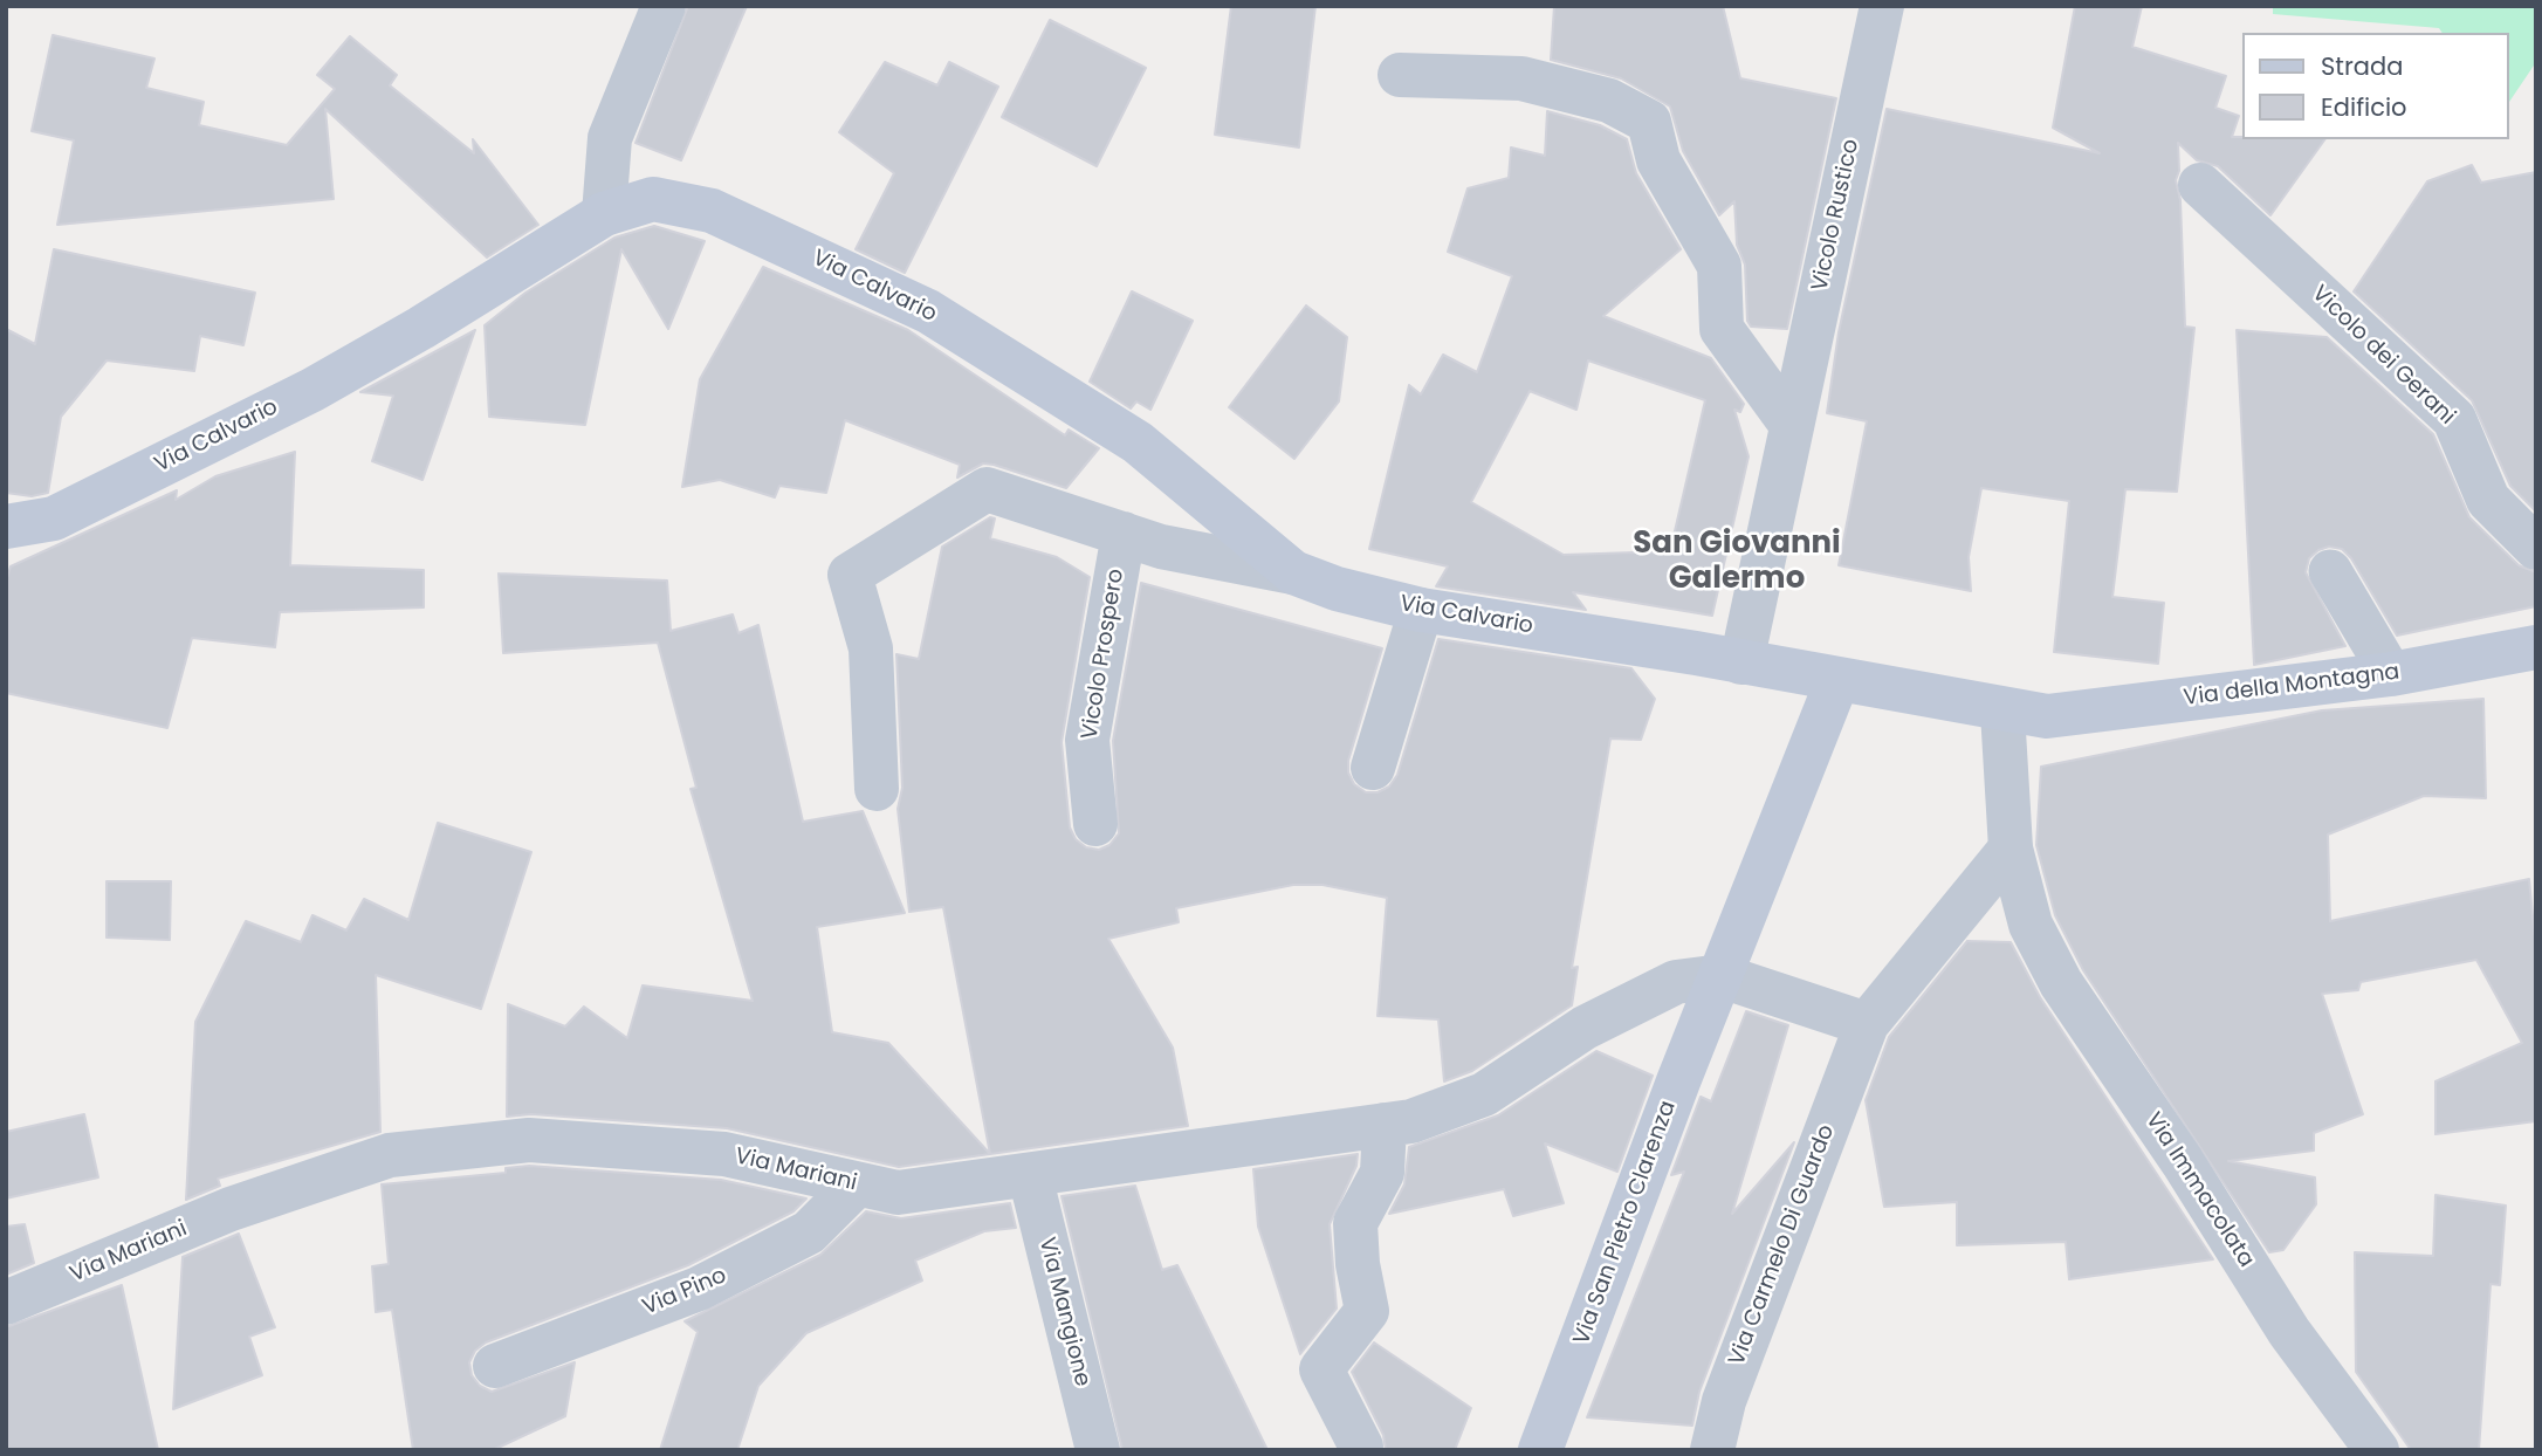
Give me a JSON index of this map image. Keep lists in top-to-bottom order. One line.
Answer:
{"streets":{"main road":["Via Calvario","Via della Montagna","Via San Pietro Clarenza"],"street":["Vicolo Rustico","Vicolo dei Gerani","Vicolo Prospero","Via Mariani","Via Immacolata","Via Carmelo Di Guardo","Via Pino","Via Mangione"]},"crossings":[["Vicolo Rustico","Via Calvario"],["Via Calvario","Via della Montagna"],["Via Calvario","Via San Pietro Clarenza"],["Via della Montagna","Via Immacolata"],["Via della Montagna","Via San Pietro Clarenza"],["Via Mariani","Via San Pietro Clarenza"],["Via Mariani","Via Pino"],["Via Mariani","Via Mangione"],["Via Immacolata","Via Carmelo Di Guardo"]],"districts":["San Giovanni Galermo"],"legend":["Strada","Edificio"]}
